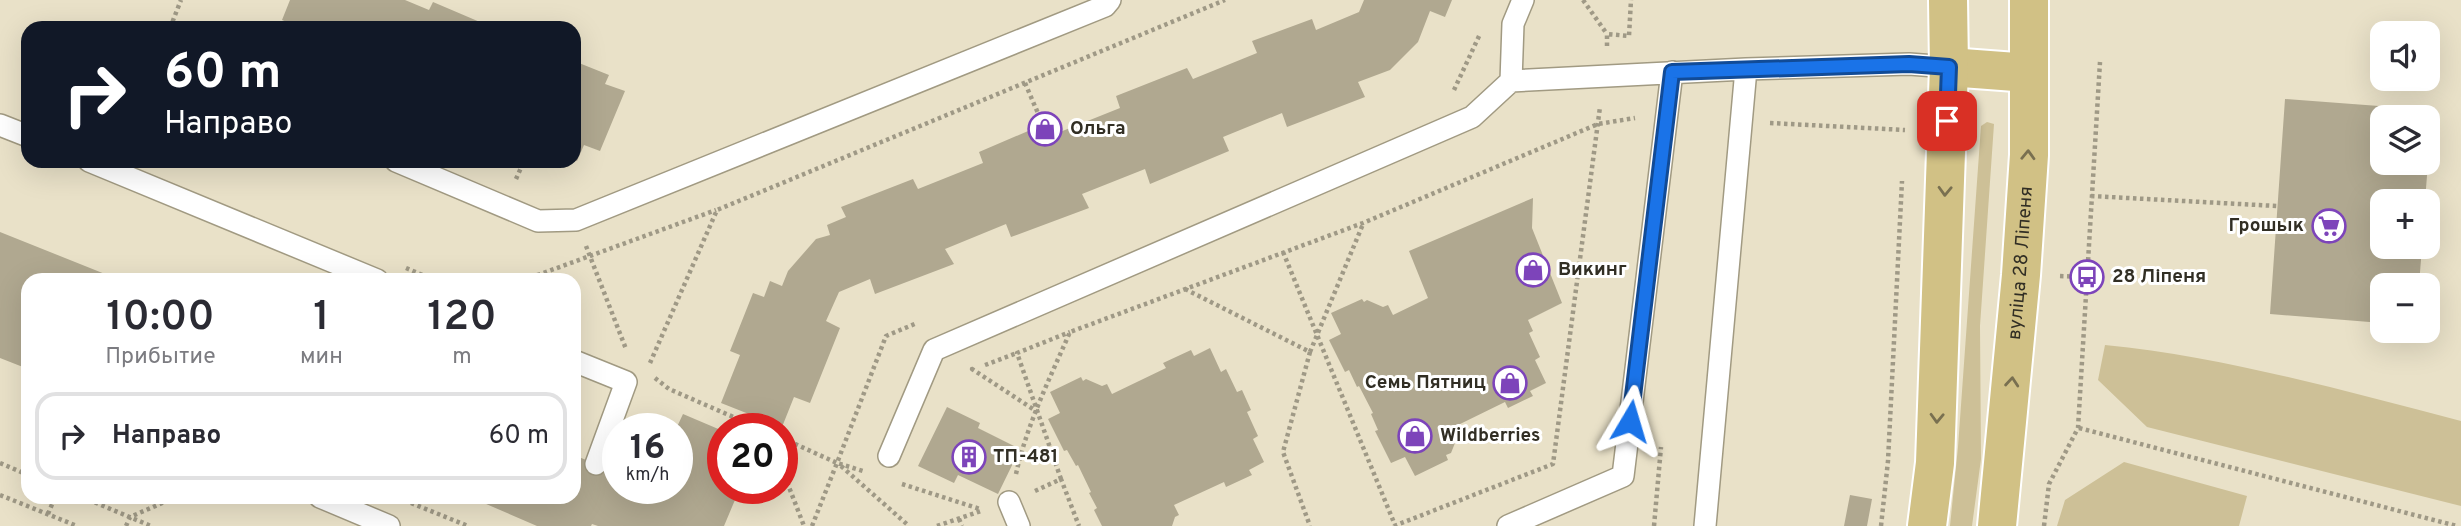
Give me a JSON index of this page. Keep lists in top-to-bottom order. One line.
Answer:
{"streets":{"main road":["вуліца 28 Ліпеня"]},"places":{"shop":["Ольга","Викинг","Семь Пятниц","Wildberries"],"supermarket":["Грошык"],"bus stop":["28 Ліпеня"],"building":["ТП-481"]},"page":{"map_buttons":["+","−"],"turn":["60 m","Направо"],"eta":["10:00","Прибытие","1","мин","120","m"],"list":[{"name":"Направо","value":"60 m"}],"speed":"16 km/h","limit":"20"}}
